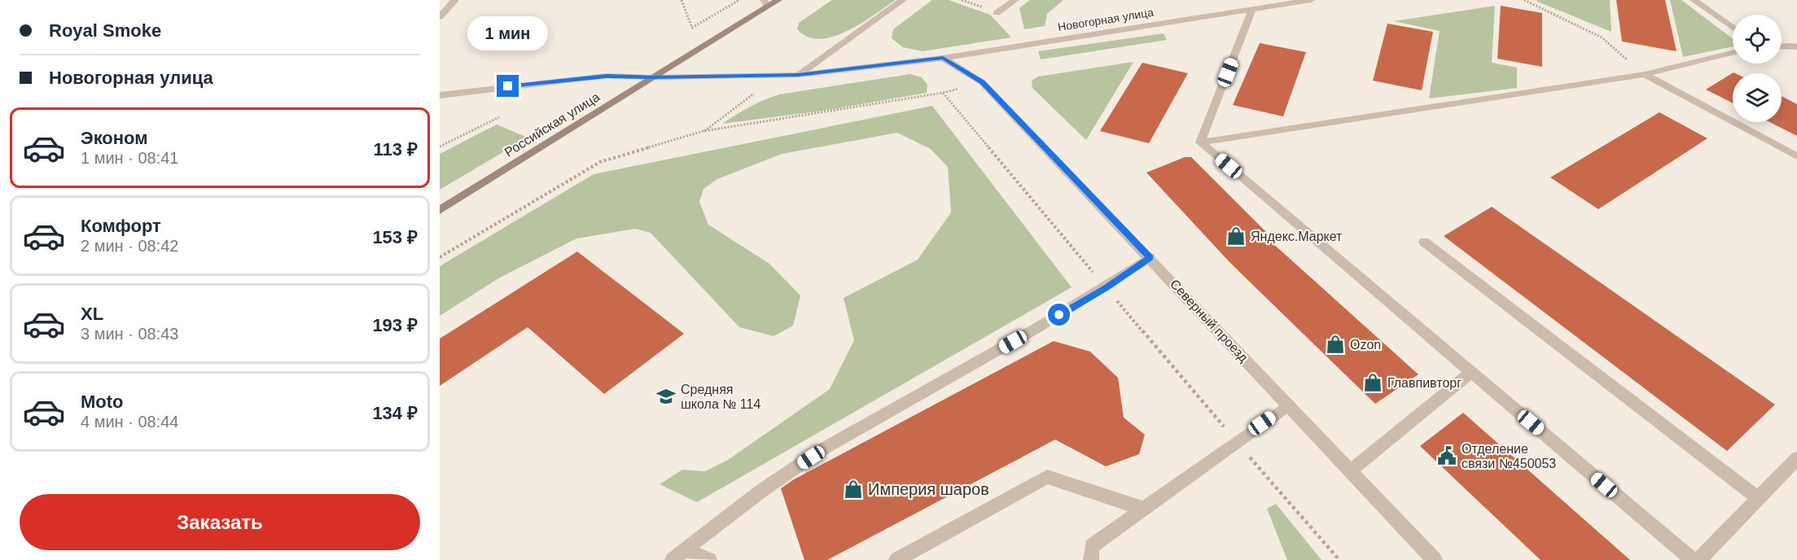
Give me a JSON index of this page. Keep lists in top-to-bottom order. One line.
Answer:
{"streets":{"main road":["Российская улица"],"street":["Новогорная улица","Северный проезд"]},"crossings":[["Новогорная улица","Российская улица"],["Новогорная улица","Северный проезд"]],"places":{"shop":["Яндекс.Маркет","Ozon","Главпивторг","Империя шаров"],"school or university":["Средняя школа № 114"],"public building":["Отделение связи №450053"]},"page":{"banner":["Royal Smoke","Новогорная улица"],"bubble":"1 мин","list":[{"name":"Эконом","note":"1 мин · 08:41","value":"113 ₽"},{"name":"Комфорт","note":"2 мин · 08:42","value":"153 ₽"},{"name":"XL","note":"3 мин · 08:43","value":"193 ₽"},{"name":"Moto","note":"4 мин · 08:44","value":"134 ₽"}],"buttons":"Заказать"}}
